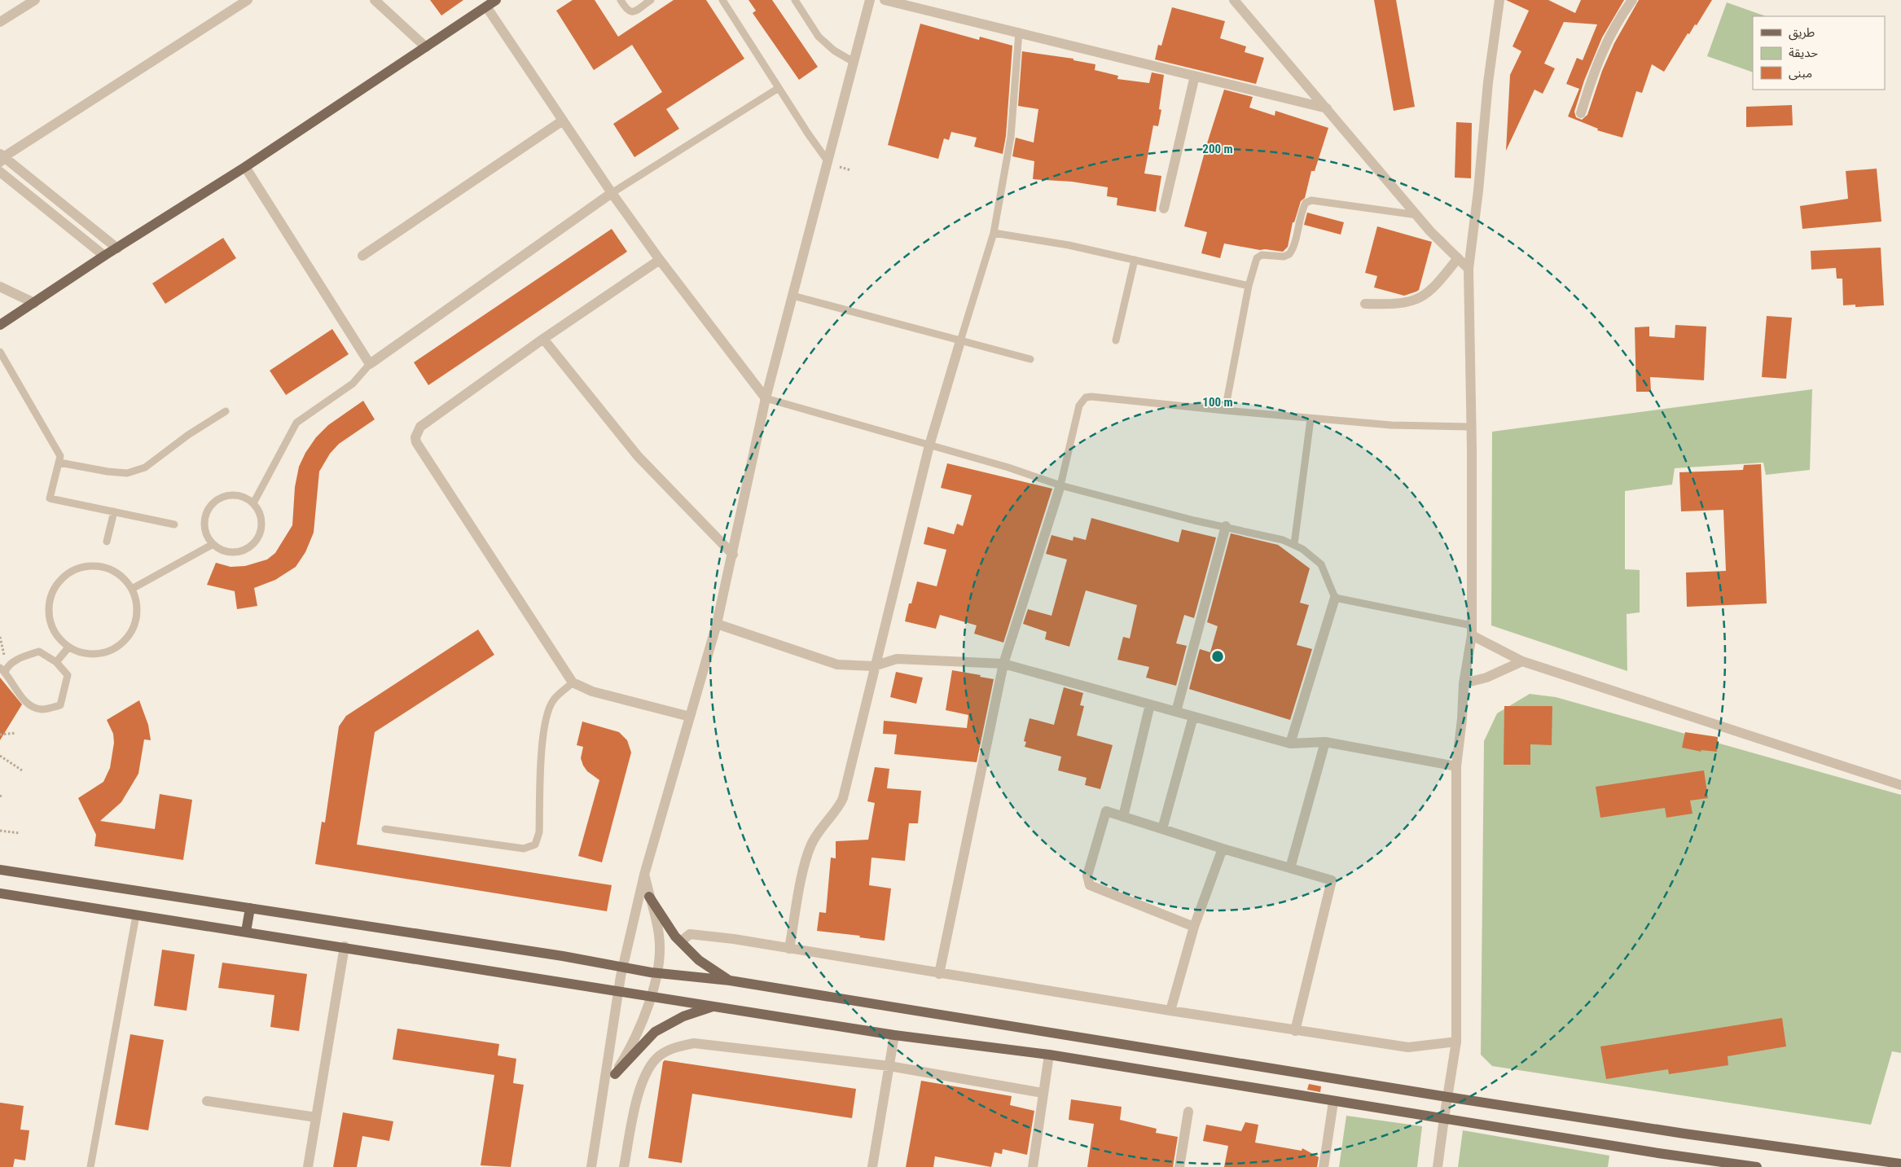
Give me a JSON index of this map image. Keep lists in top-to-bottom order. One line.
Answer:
{"legend":["طريق","حديقة","مبنى"],"rings":["200 m","100 m"]}
